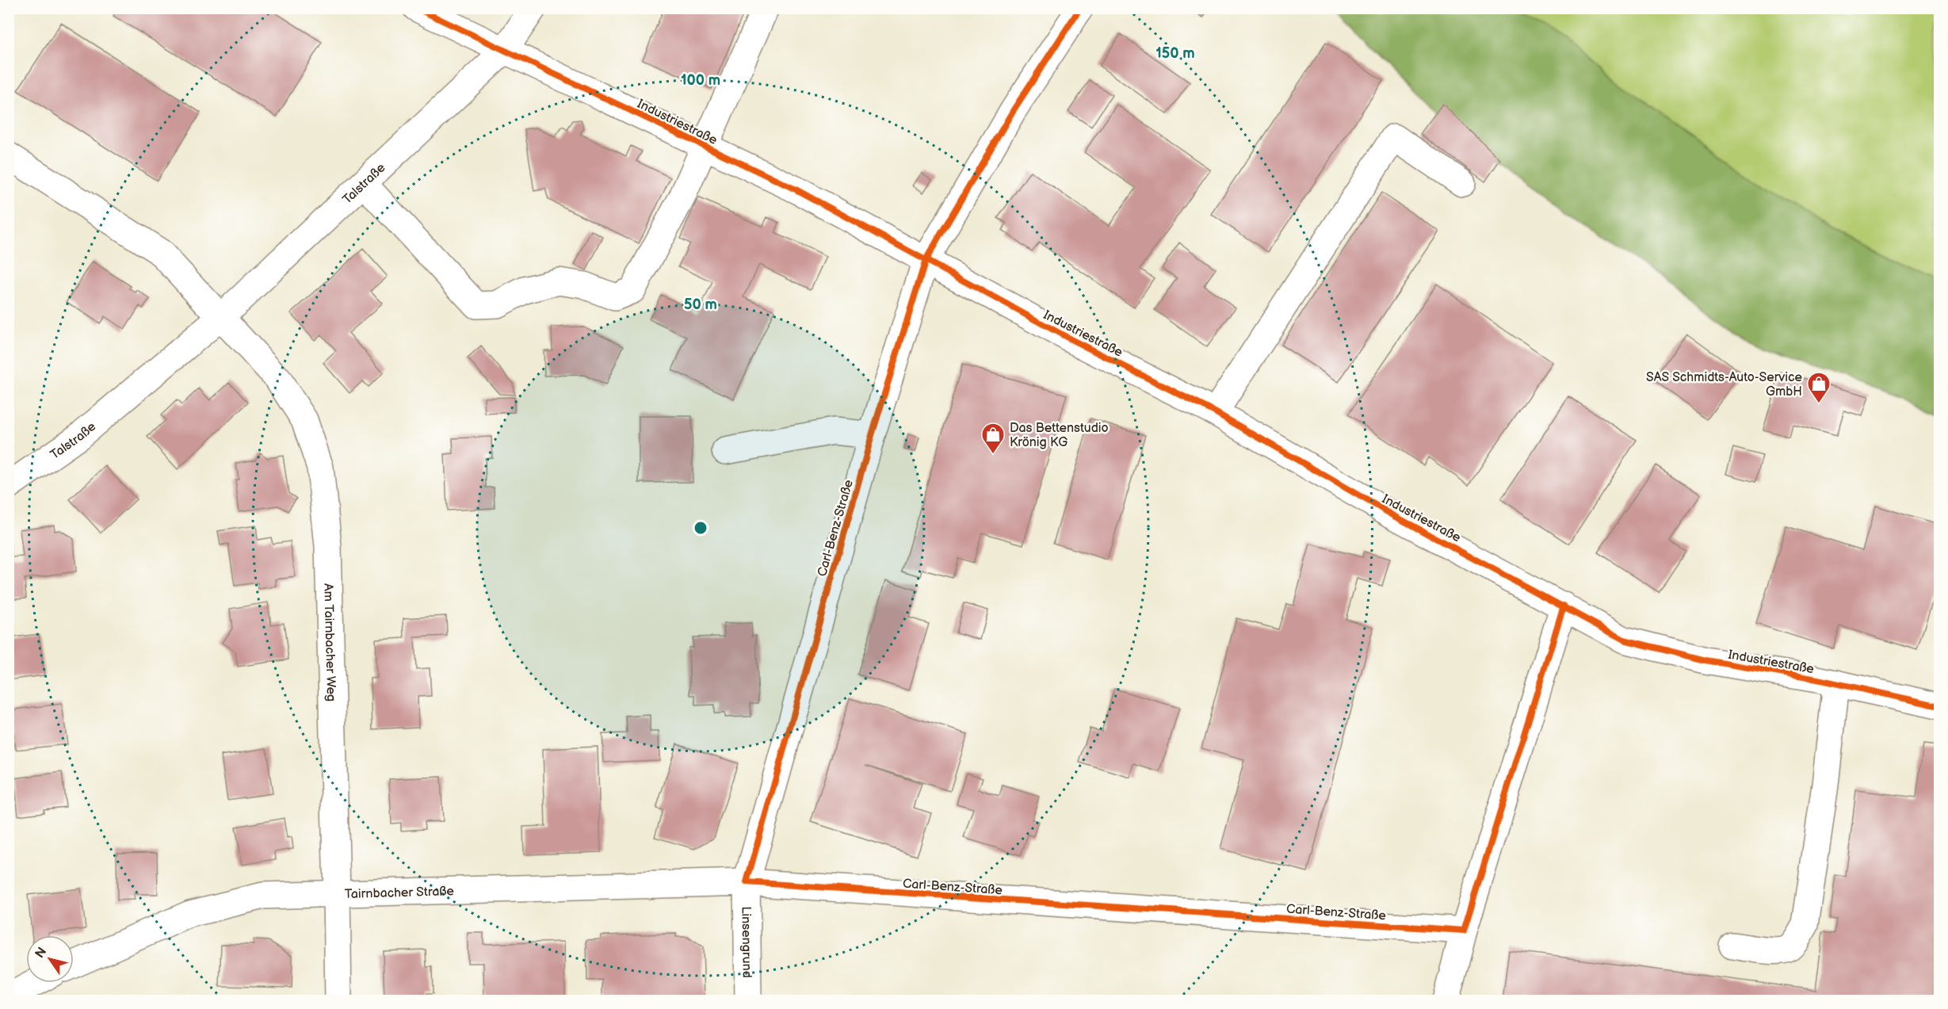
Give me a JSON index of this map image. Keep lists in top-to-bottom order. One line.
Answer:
{"streets":{"street":["Industriestraße","Talstraße","Carl-Benz-Straße","Am Tairnbacher Weg","Tairnbacher Straße","Linsengrund"]},"crossings":[["Industriestraße","Talstraße"],["Industriestraße","Carl-Benz-Straße"],["Talstraße","Am Tairnbacher Weg"],["Carl-Benz-Straße","Tairnbacher Straße"],["Carl-Benz-Straße","Linsengrund"],["Am Tairnbacher Weg","Tairnbacher Straße"],["Tairnbacher Straße","Linsengrund"]],"places":{"shop":["SAS Schmidts-Auto-Service GmbH","Das Bettenstudio Krönig KG"]},"north":"top left","rings":["150 m","100 m","50 m"]}
